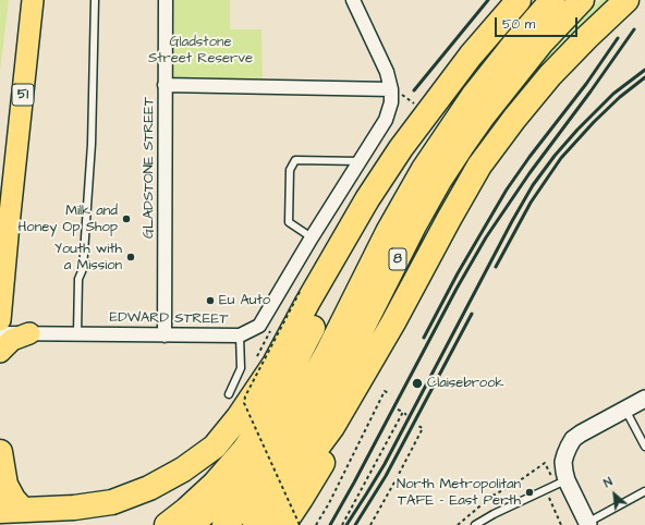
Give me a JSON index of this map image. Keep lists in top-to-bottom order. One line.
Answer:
{"streets":{"highway":["8"],"main road":["51"],"street":["GLADSTONE STREET","EDWARD STREET"]},"crossings":[["GLADSTONE STREET","EDWARD STREET"]],"parks":["Gladstone Street Reserve"],"places":["Milk and Honey Op Shop","Youth with a Mission","Eu Auto","Claisebrook","North Metropolitan TAFE - East Perth"],"scale_bar":"50 m","north":"top left"}
